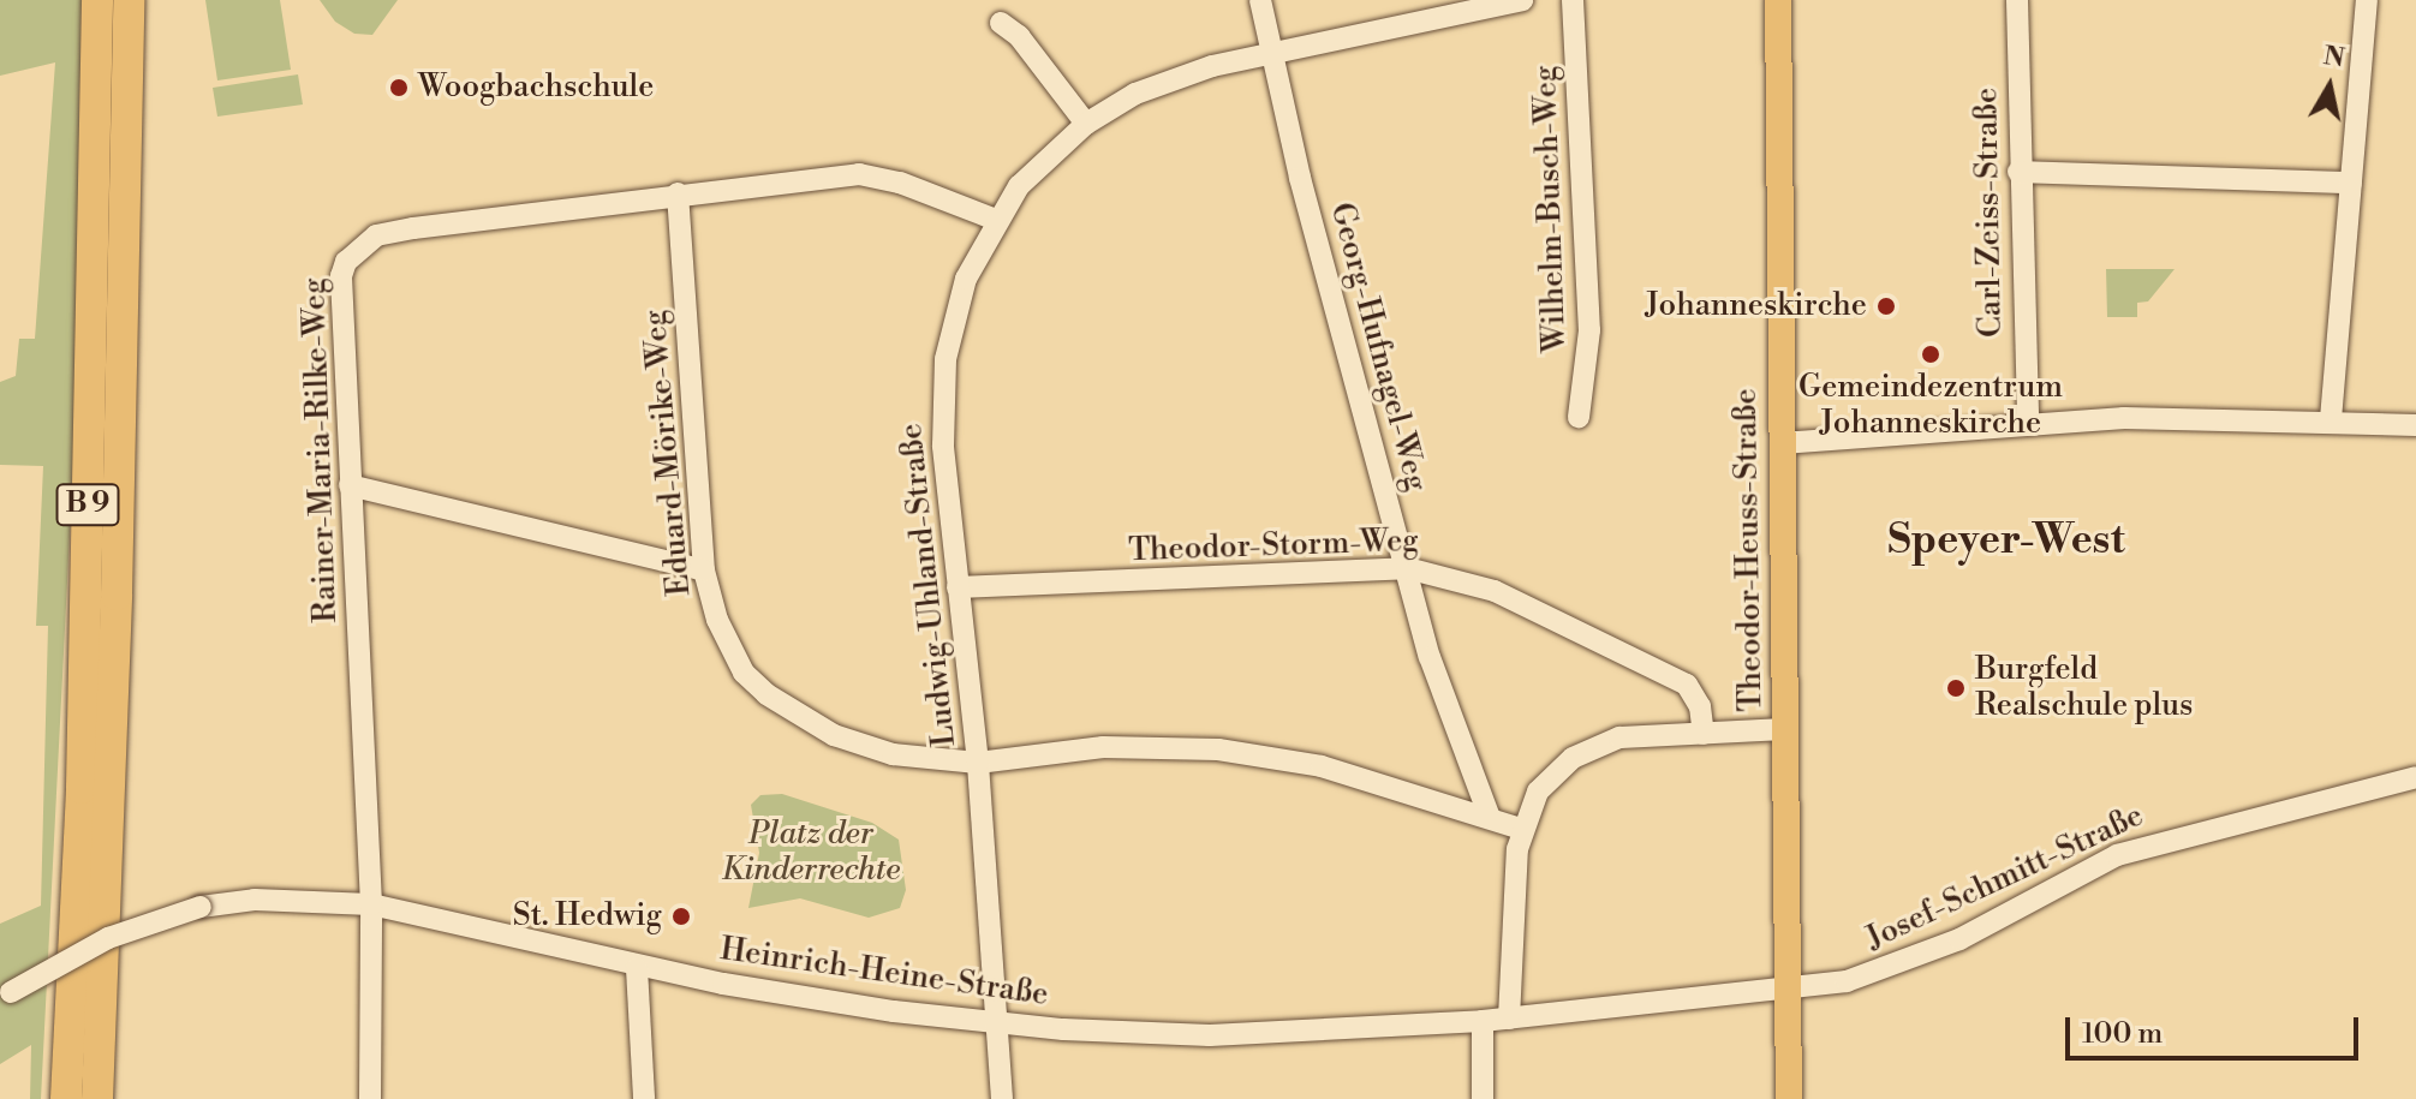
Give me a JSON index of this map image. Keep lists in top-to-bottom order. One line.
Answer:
{"streets":{"highway":["B 9"],"main road":["Theodor-Heuss-Straße"],"street":["Wilhelm-Busch-Weg","Carl-Zeiss-Straße","Georg-Hufnagel-Weg","Rainer-Maria-Rilke-Weg","Eduard-Mörike-Weg","Theodor-Storm-Weg","Ludwig-Uhland-Straße","Josef-Schmitt-Straße","Heinrich-Heine-Straße"]},"crossings":[["Georg-Hufnagel-Weg","Eduard-Mörike-Weg"],["Georg-Hufnagel-Weg","Theodor-Storm-Weg"],["Georg-Hufnagel-Weg","Ludwig-Uhland-Straße"],["Rainer-Maria-Rilke-Weg","Eduard-Mörike-Weg"],["Rainer-Maria-Rilke-Weg","Ludwig-Uhland-Straße"],["Rainer-Maria-Rilke-Weg","Heinrich-Heine-Straße"],["Eduard-Mörike-Weg","Ludwig-Uhland-Straße"],["Theodor-Storm-Weg","Ludwig-Uhland-Straße"],["Theodor-Heuss-Straße","Josef-Schmitt-Straße"],["Theodor-Heuss-Straße","Heinrich-Heine-Straße"],["Ludwig-Uhland-Straße","Heinrich-Heine-Straße"],["Josef-Schmitt-Straße","Heinrich-Heine-Straße"]],"districts":["Speyer-West"],"parks":["Platz der Kinderrechte"],"places":["Woogbachschule","Johanneskirche","Gemeindezentrum Johanneskirche","Burgfeld Realschule plus","St. Hedwig"],"scale_bar":"100 m","north":"top"}
